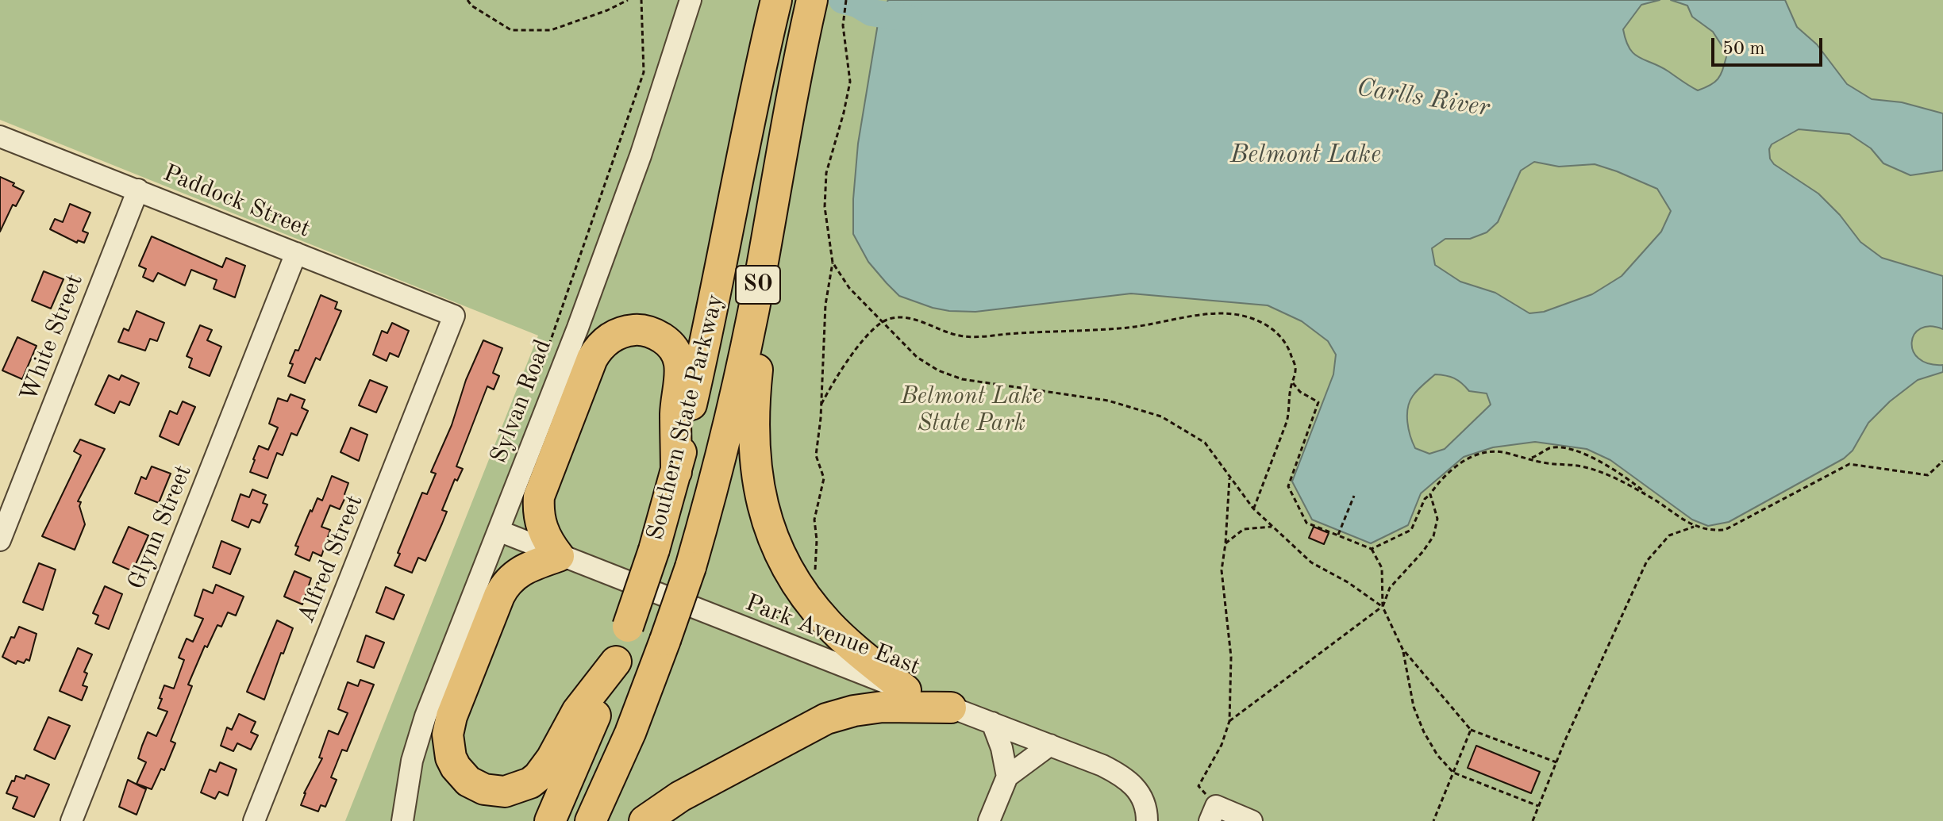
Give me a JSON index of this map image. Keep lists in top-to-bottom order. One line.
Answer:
{"streets":{"highway":["SO","Southern State Parkway"],"street":["Paddock Street","White Street","Sylvan Road","Glynn Street","Alfred Street","Park Avenue East"]},"crossings":[["Paddock Street","White Street"],["Paddock Street","Glynn Street"],["Paddock Street","Alfred Street"],["Sylvan Road","Park Avenue East"]],"water":["Carlls River","Belmont Lake"],"parks":["Belmont Lake State Park"],"scale_bar":"50 m"}
